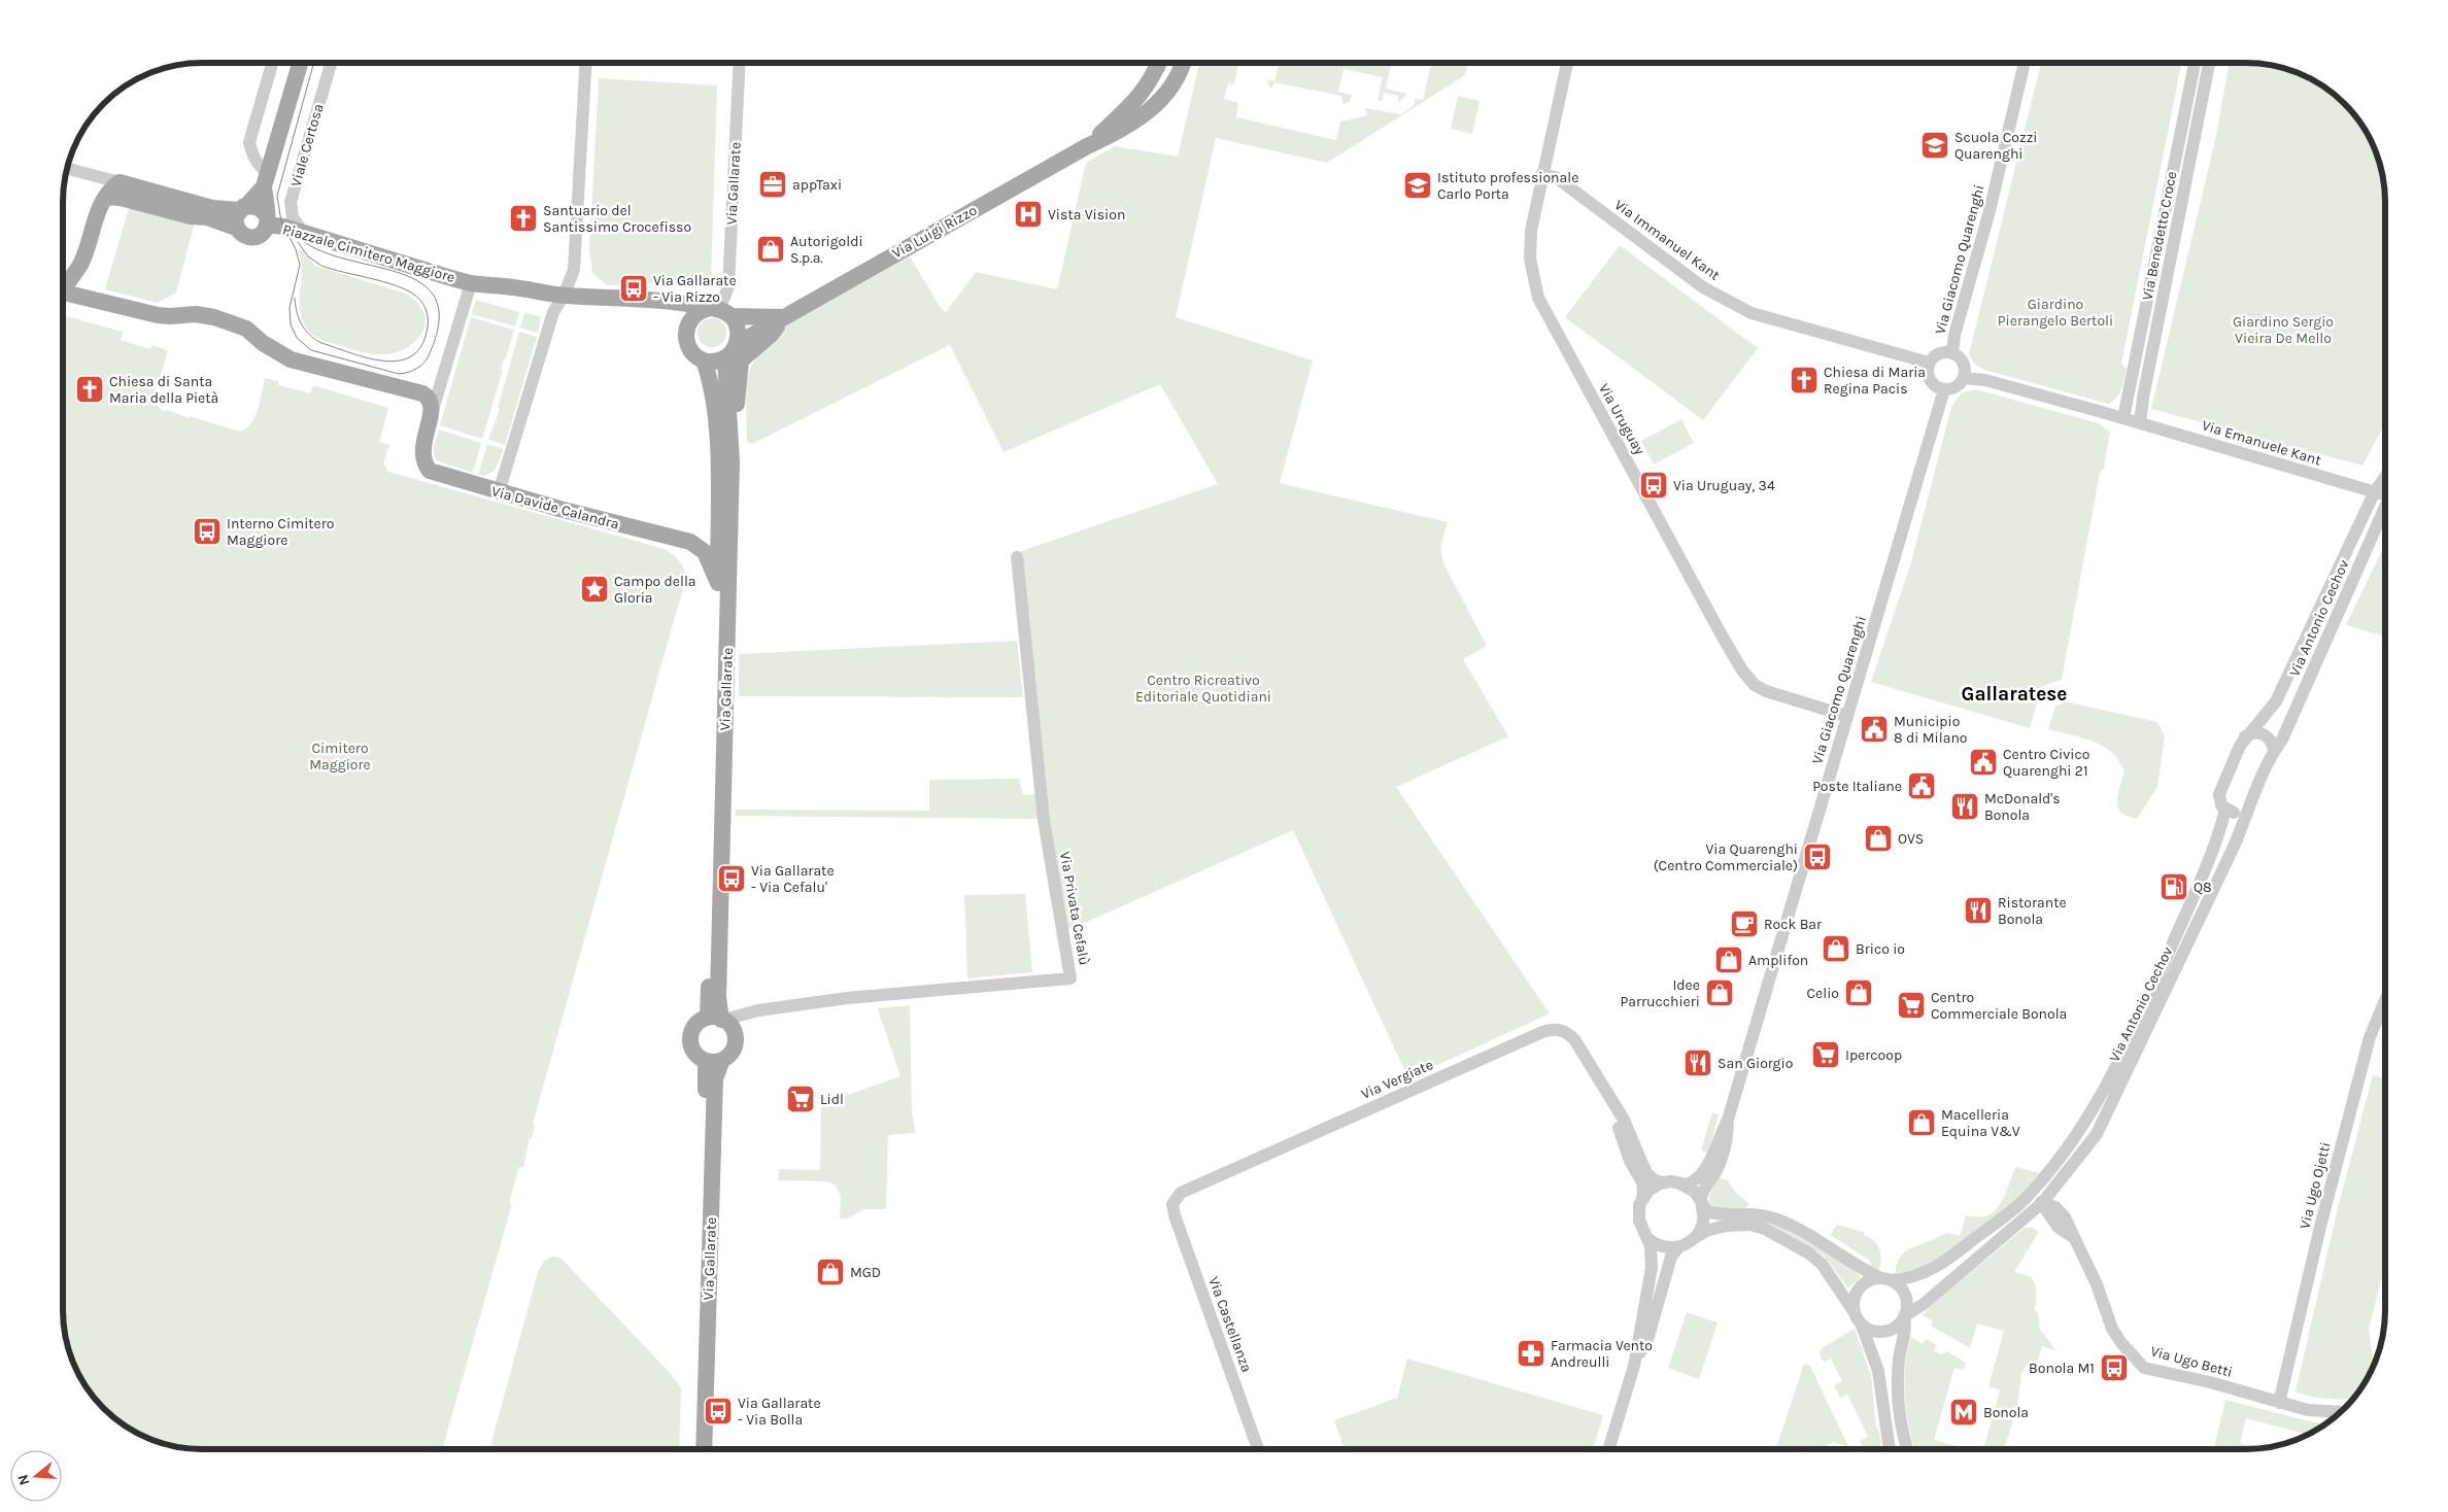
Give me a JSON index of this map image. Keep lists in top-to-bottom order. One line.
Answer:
{"streets":{"main road":["Viale Certosa","Via Gallarate","Via Luigi Rizzo","Piazzale Cimitero Maggiore","Via Davide Calandra"],"street":["Via Benedetto Croce","Via Immanuel Kant","Via Giacomo Quarenghi","Via Uruguay","Via Emanuele Kant","Via Antonio Cechov","Via Privata Cefalù","Via Vergiate","Via Ugo Ojetti","Via Castellanza","Via Ugo Betti"]},"crossings":[["Viale Certosa","Piazzale Cimitero Maggiore"],["Via Gallarate","Via Luigi Rizzo"],["Via Gallarate","Via Davide Calandra"],["Via Gallarate","Via Privata Cefalù"],["Via Benedetto Croce","Via Emanuele Kant"],["Via Immanuel Kant","Via Giacomo Quarenghi"],["Via Immanuel Kant","Via Uruguay"],["Piazzale Cimitero Maggiore","Via Davide Calandra"],["Via Giacomo Quarenghi","Via Uruguay"],["Via Giacomo Quarenghi","Via Vergiate"],["Via Emanuele Kant","Via Antonio Cechov"],["Via Antonio Cechov","Via Ugo Betti"],["Via Vergiate","Via Castellanza"],["Via Ugo Ojetti","Via Ugo Betti"]],"districts":["Gallaratese"],"parks":["Giardino Pierangelo Bertoli","Giardino Sergio Vieira De Mello","Centro Ricreativo Editoriale Quotidiani","Cimitero Maggiore"],"places":{"school or university":["Scuola Cozzi Quarenghi","Istituto professionale Carlo Porta"],"office":["appTaxi"],"hospital":["Vista Vision"],"church":["Santuario del Santissimo Crocefisso","Chiesa di Maria Regina Pacis","Chiesa di Santa Maria della Pietà"],"shop":["Autorigoldi S.p.a.","OVS","Brico io","Amplifon","Idee Parrucchieri","Celio","Macelleria Equina V&V","MGD"],"bus stop":["Via Gallarate - Via Rizzo","Via Uruguay, 34","Interno Cimitero Maggiore","Via Quarenghi (Centro Commerciale)","Via Gallarate - Via Cefalu'","Bonola M1","Via Gallarate - Via Bolla"],"place":["Campo della Gloria"],"public building":["Municipio 8 di Milano","Centro Civico Quarenghi 21","Poste Italiane"],"restaurant":["McDonald's Bonola","Ristorante Bonola","San Giorgio"],"fuel station":["Q8"],"cafe":["Rock Bar"],"supermarket":["Centro Commerciale Bonola","Ipercoop","Lidl"],"pharmacy":["Farmacia Vento Andreulli"],"metro station":["Bonola"]},"north":"left"}
